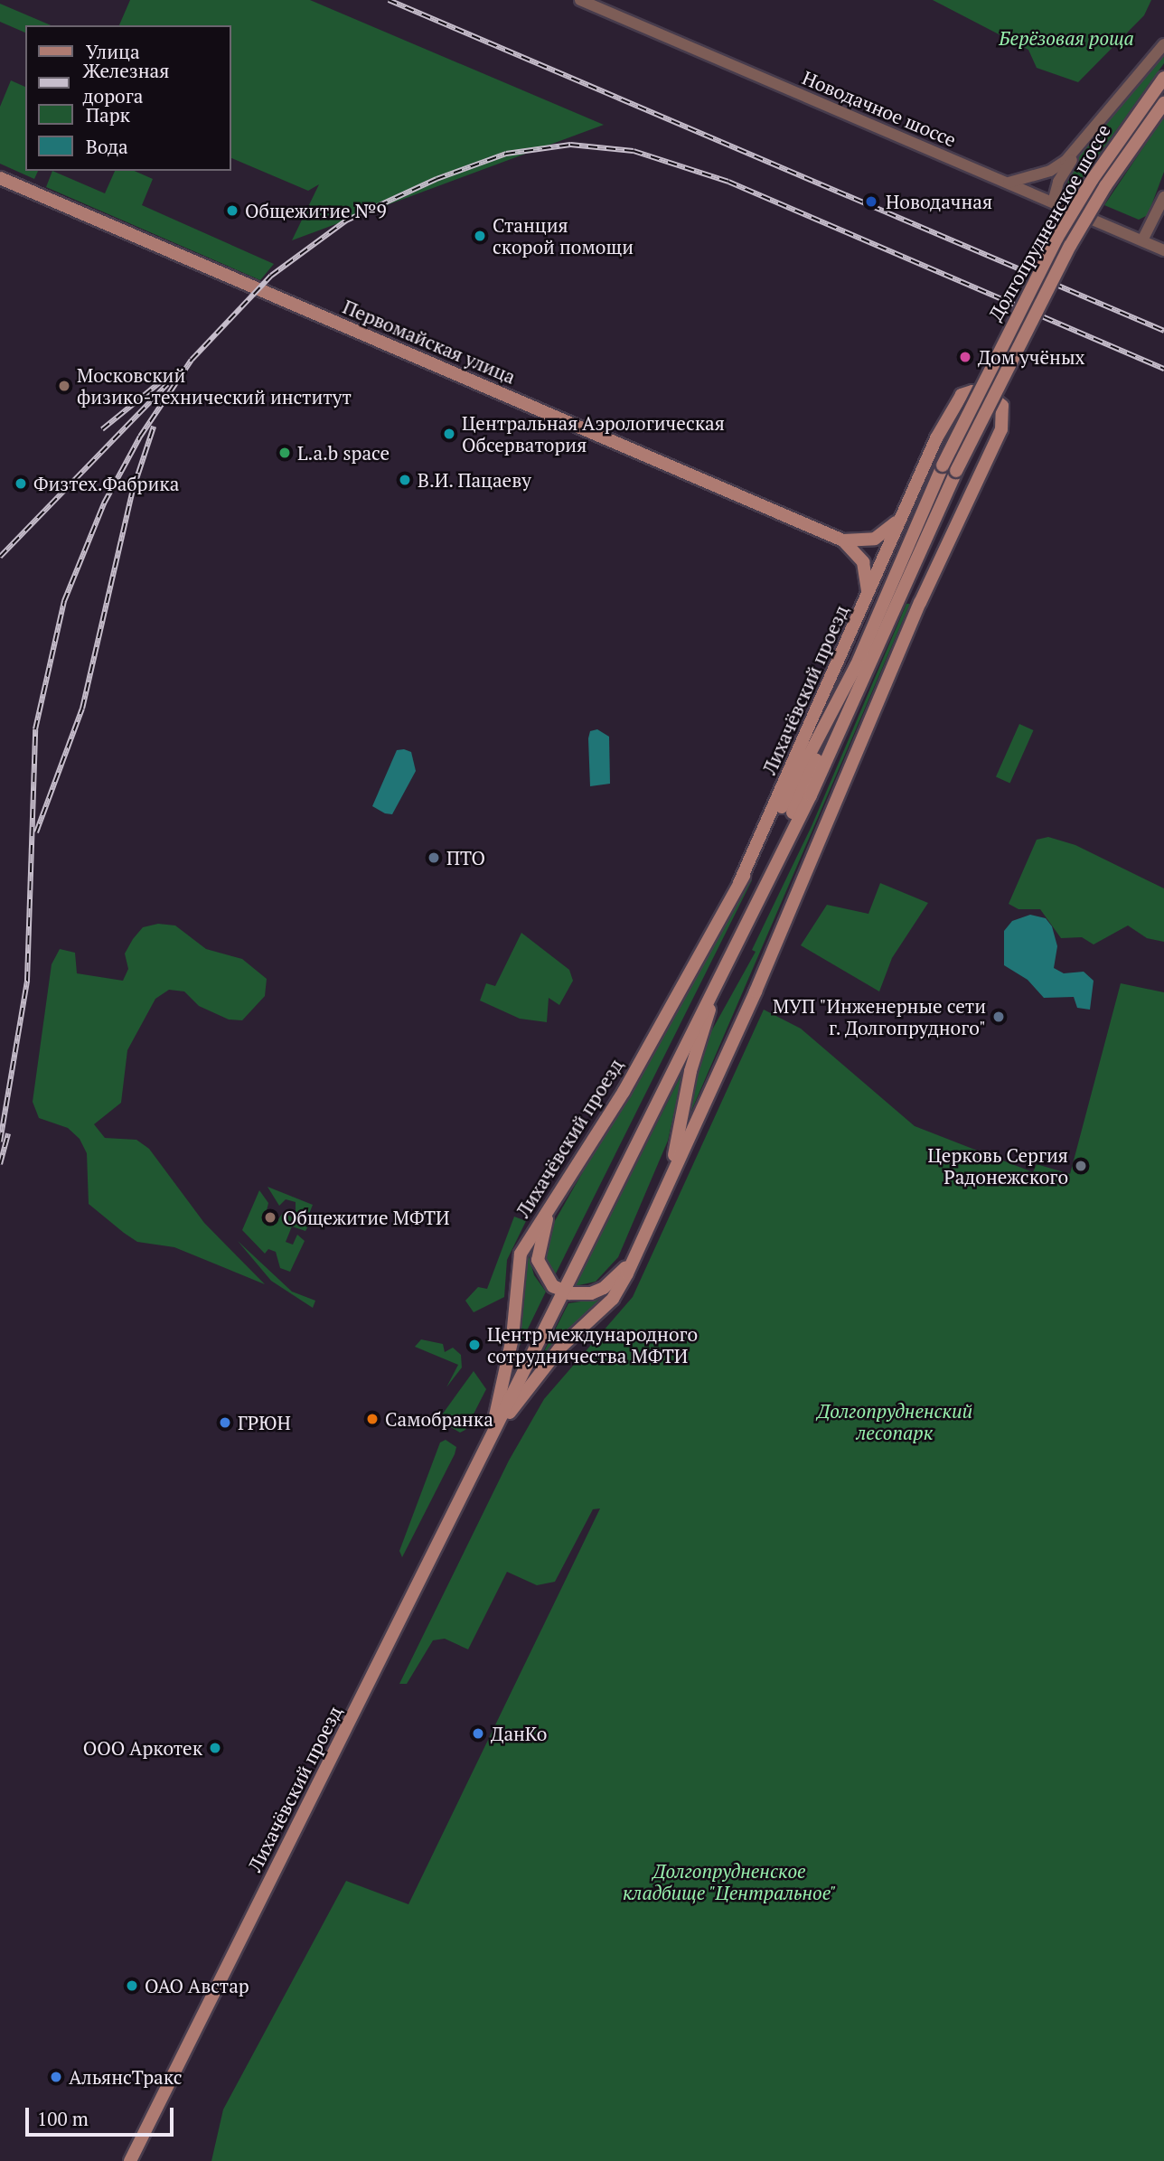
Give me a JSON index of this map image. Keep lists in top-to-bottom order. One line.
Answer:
{"streets":{"main road":["Долгопрудненское шоссе","Первомайская улица","Лихачёвский проезд"],"street":["Новодачное шоссе"]},"crossings":[["Долгопрудненское шоссе","Лихачёвский проезд"]],"parks":["Берёзовая роща","Долгопрудненский лесопарк","Долгопрудненское кладбище \"Центральное\""],"places":["Новодачная","Общежитие №9","Станция скорой помощи","Дом учёных","Московский физико-технический институт","Центральная Аэрологическая Обсерватория","L.a.b space","В.И. Пацаеву","Физтех.Фабрика","ПТО","МУП \"Инженерные сети г. Долгопрудного\"","Церковь Сергия Радонежского","Общежитие МФТИ","Центр международного сотрудничества МФТИ","Самобранка","ГРЮН","ДанКо","ООО Аркотек","ОАО Австар","АльянсТракс"],"legend":["Улица","Железная дорога","Парк","Вода"],"scale_bar":"100 m"}
